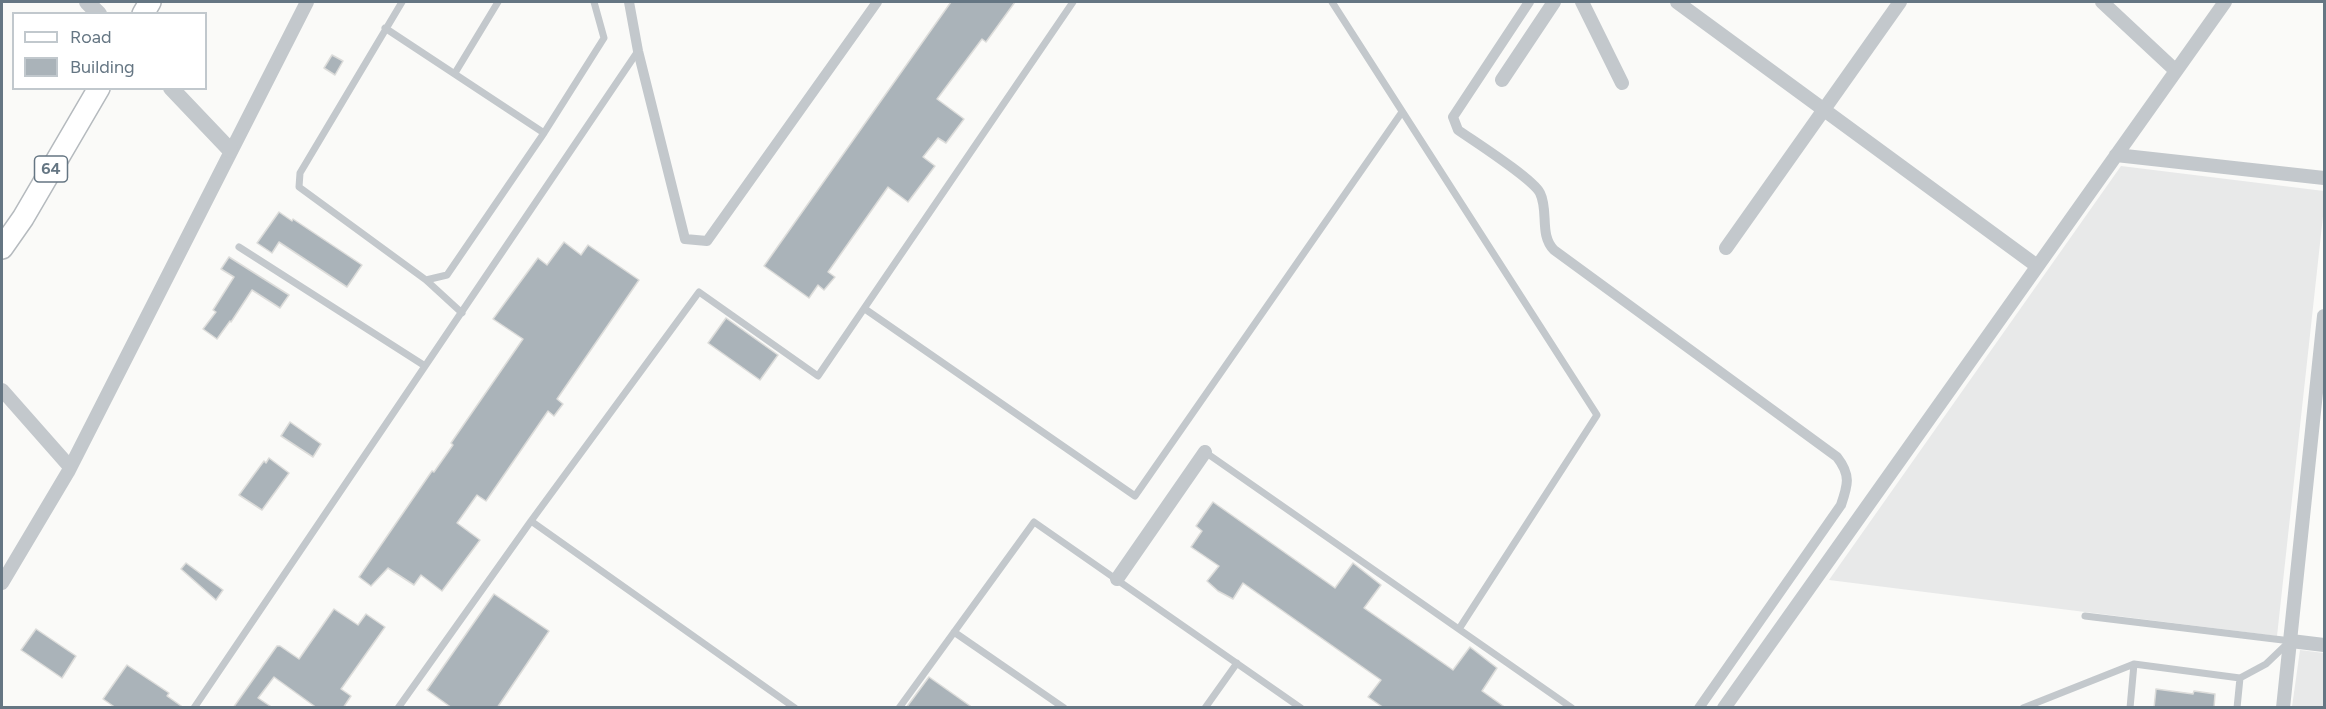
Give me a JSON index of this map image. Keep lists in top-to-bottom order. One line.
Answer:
{"streets":{"main road":["64"]},"legend":["Road","Building"]}
